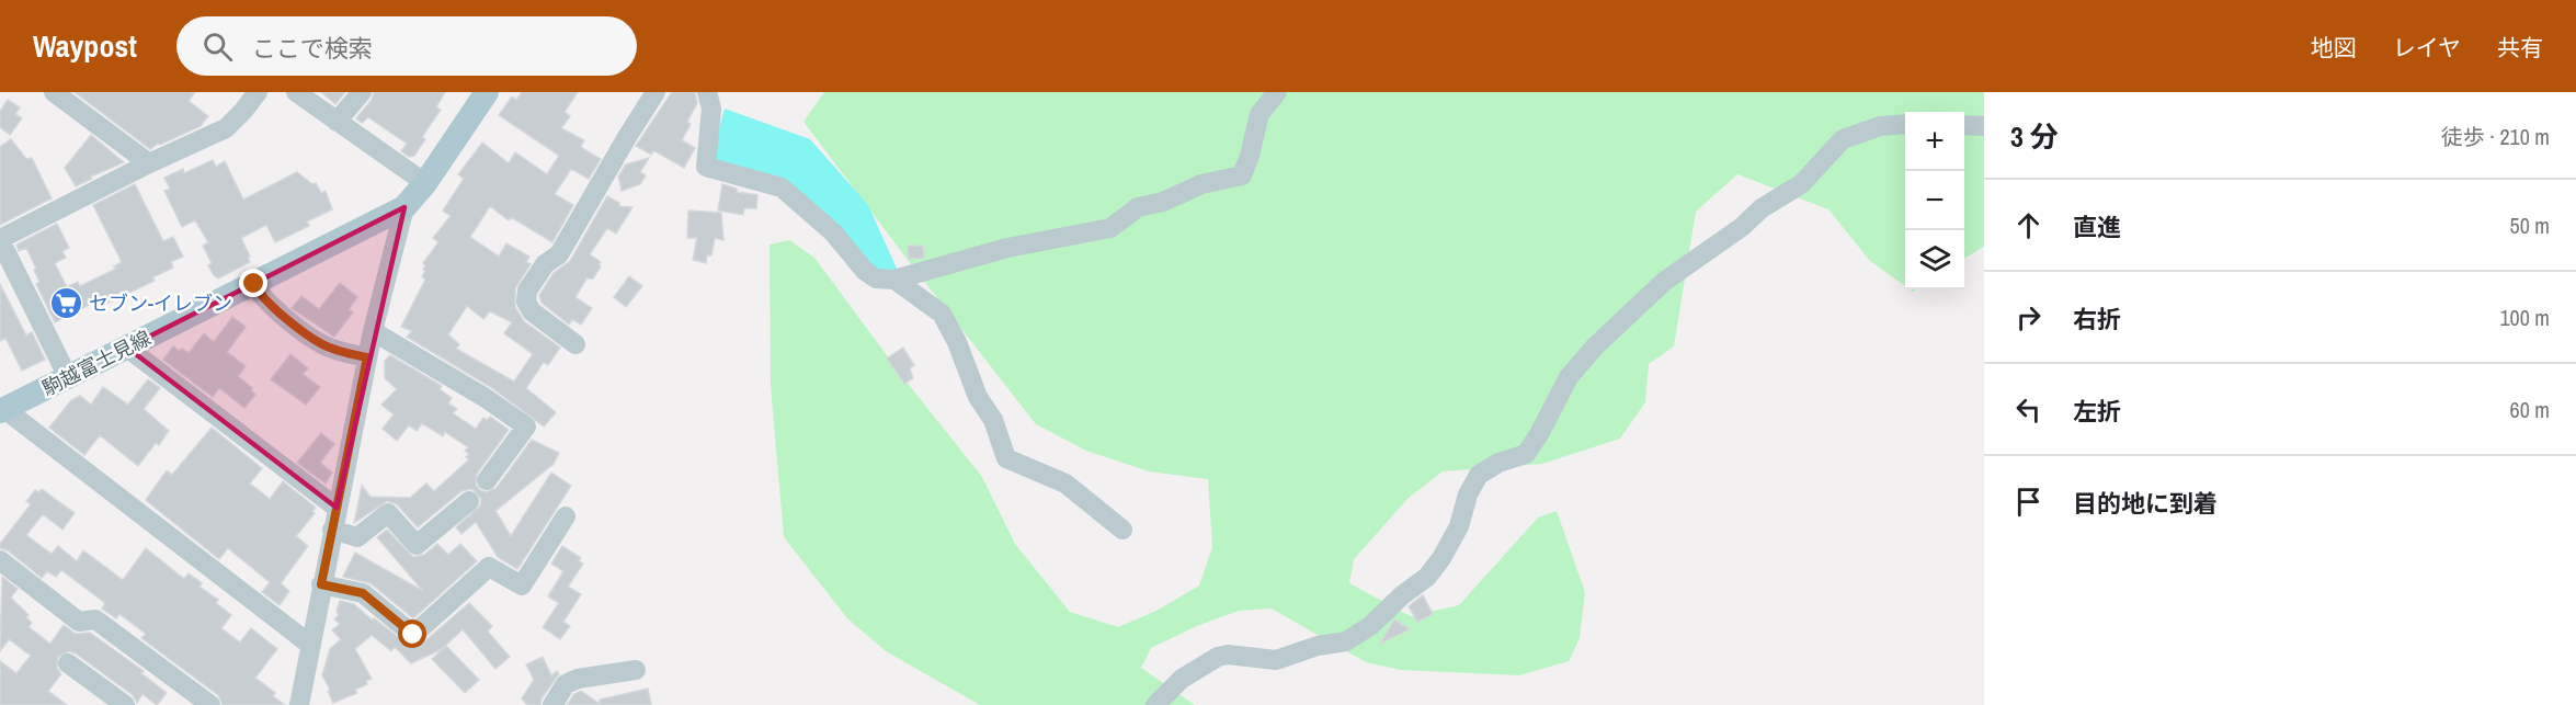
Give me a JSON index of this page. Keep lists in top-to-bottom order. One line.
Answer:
{"streets":{"main road":["駒越富士見線"]},"places":{"supermarket":["セブン-イレブン"]},"page":{"header":"Waypost","search":"ここで検索","nav":["地図","レイヤ","共有"],"heading":["3 分","徒歩 · 210 m"],"map_buttons":["+","−"],"list":[["直進","50 m"],["右折","100 m"],["左折","60 m"],"目的地に到着"]}}
